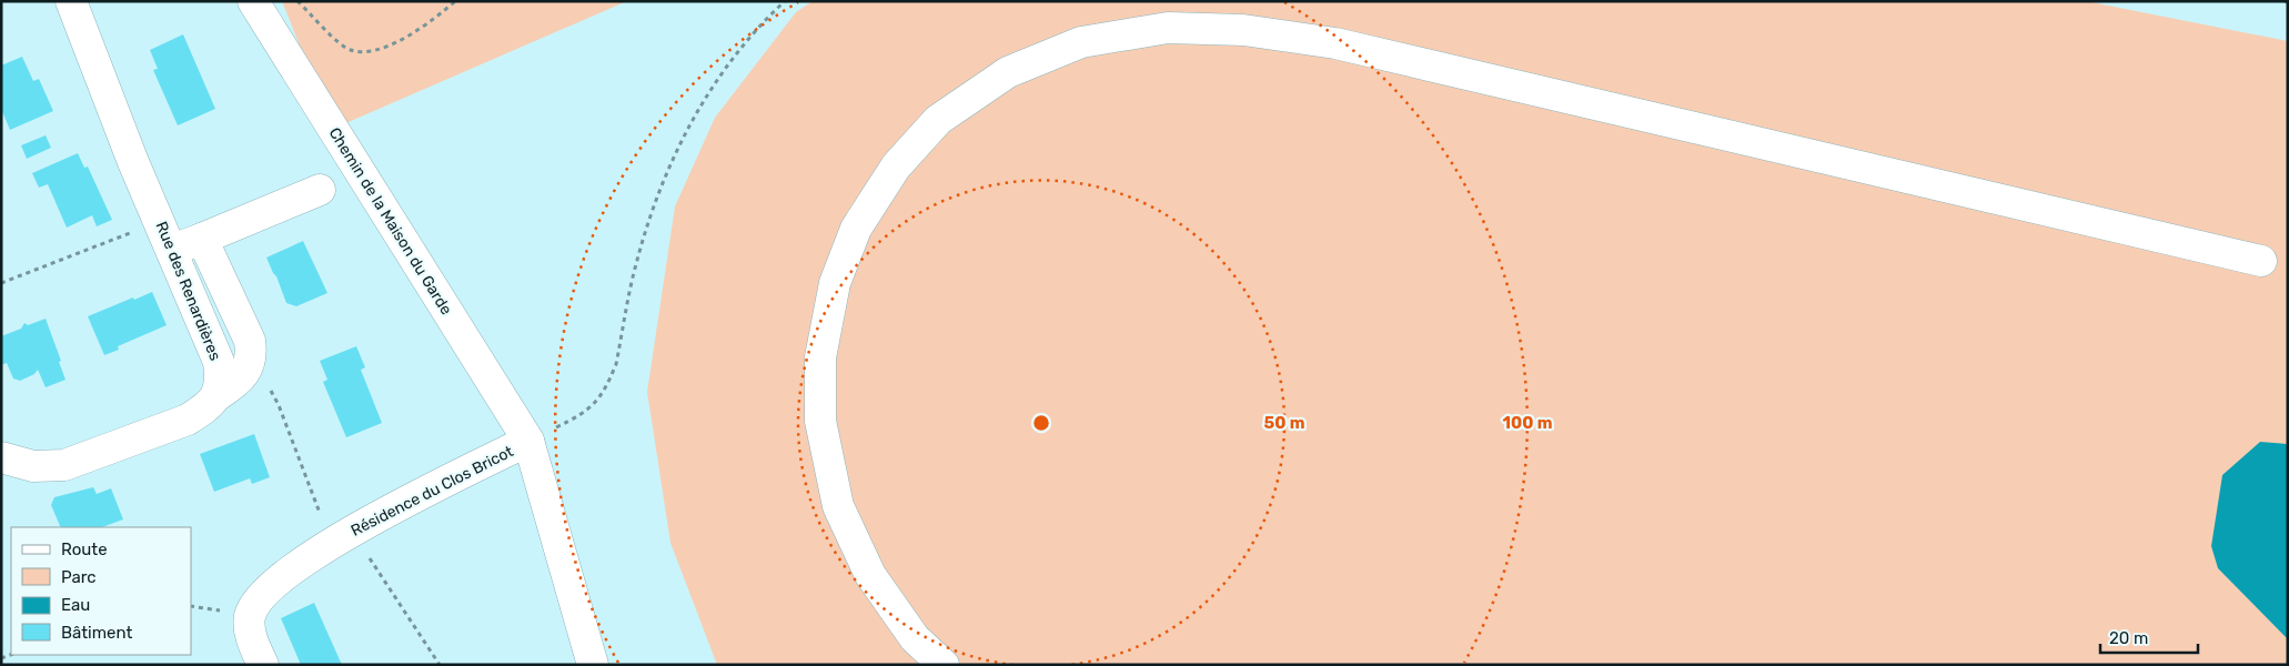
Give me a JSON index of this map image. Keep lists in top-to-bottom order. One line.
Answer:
{"streets":{"street":["Chemin de la Maison du Garde","Rue des Renardières","Résidence du Clos Bricot"]},"crossings":[["Chemin de la Maison du Garde","Résidence du Clos Bricot"]],"legend":["Route","Parc","Eau","Bâtiment"],"scale_bar":"20 m","rings":["50 m","100 m"]}
